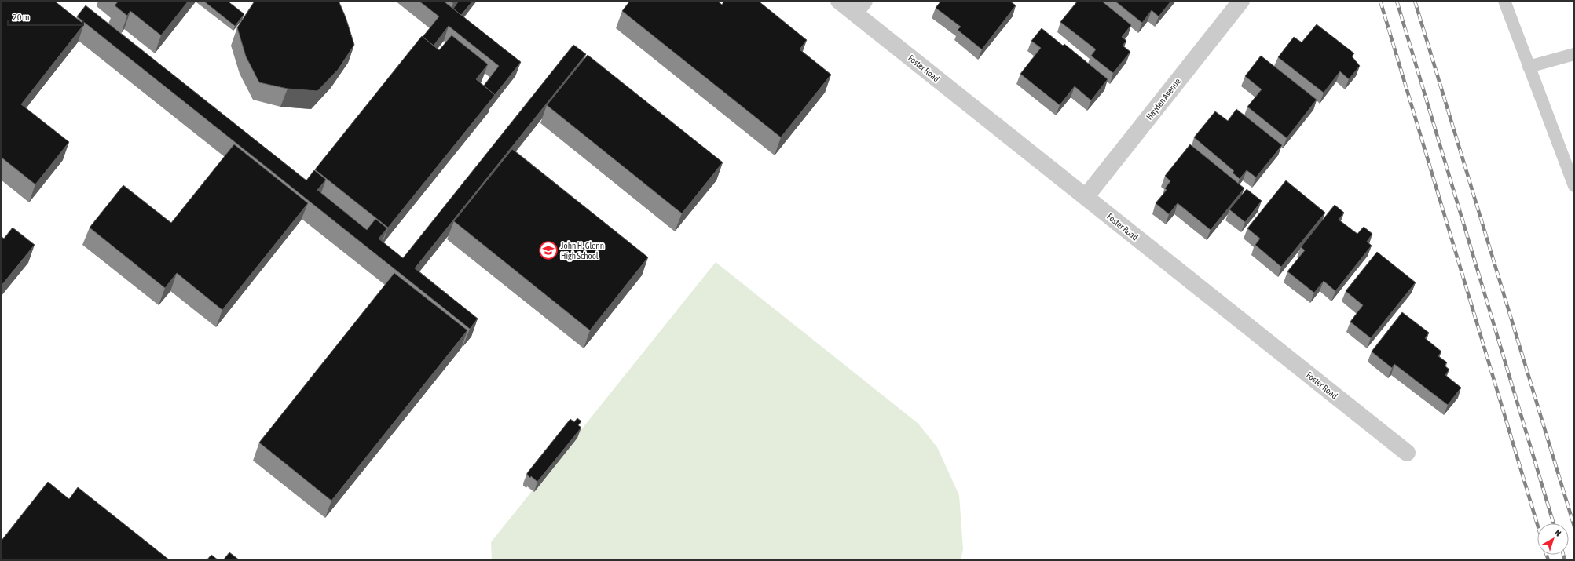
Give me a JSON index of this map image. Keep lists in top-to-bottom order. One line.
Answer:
{"streets":{"street":["Foster Road","Hayden Avenue"]},"crossings":[["Foster Road","Hayden Avenue"]],"places":{"school or university":["John H. Glenn High School"]},"scale_bar":"20 m","north":"top right"}
